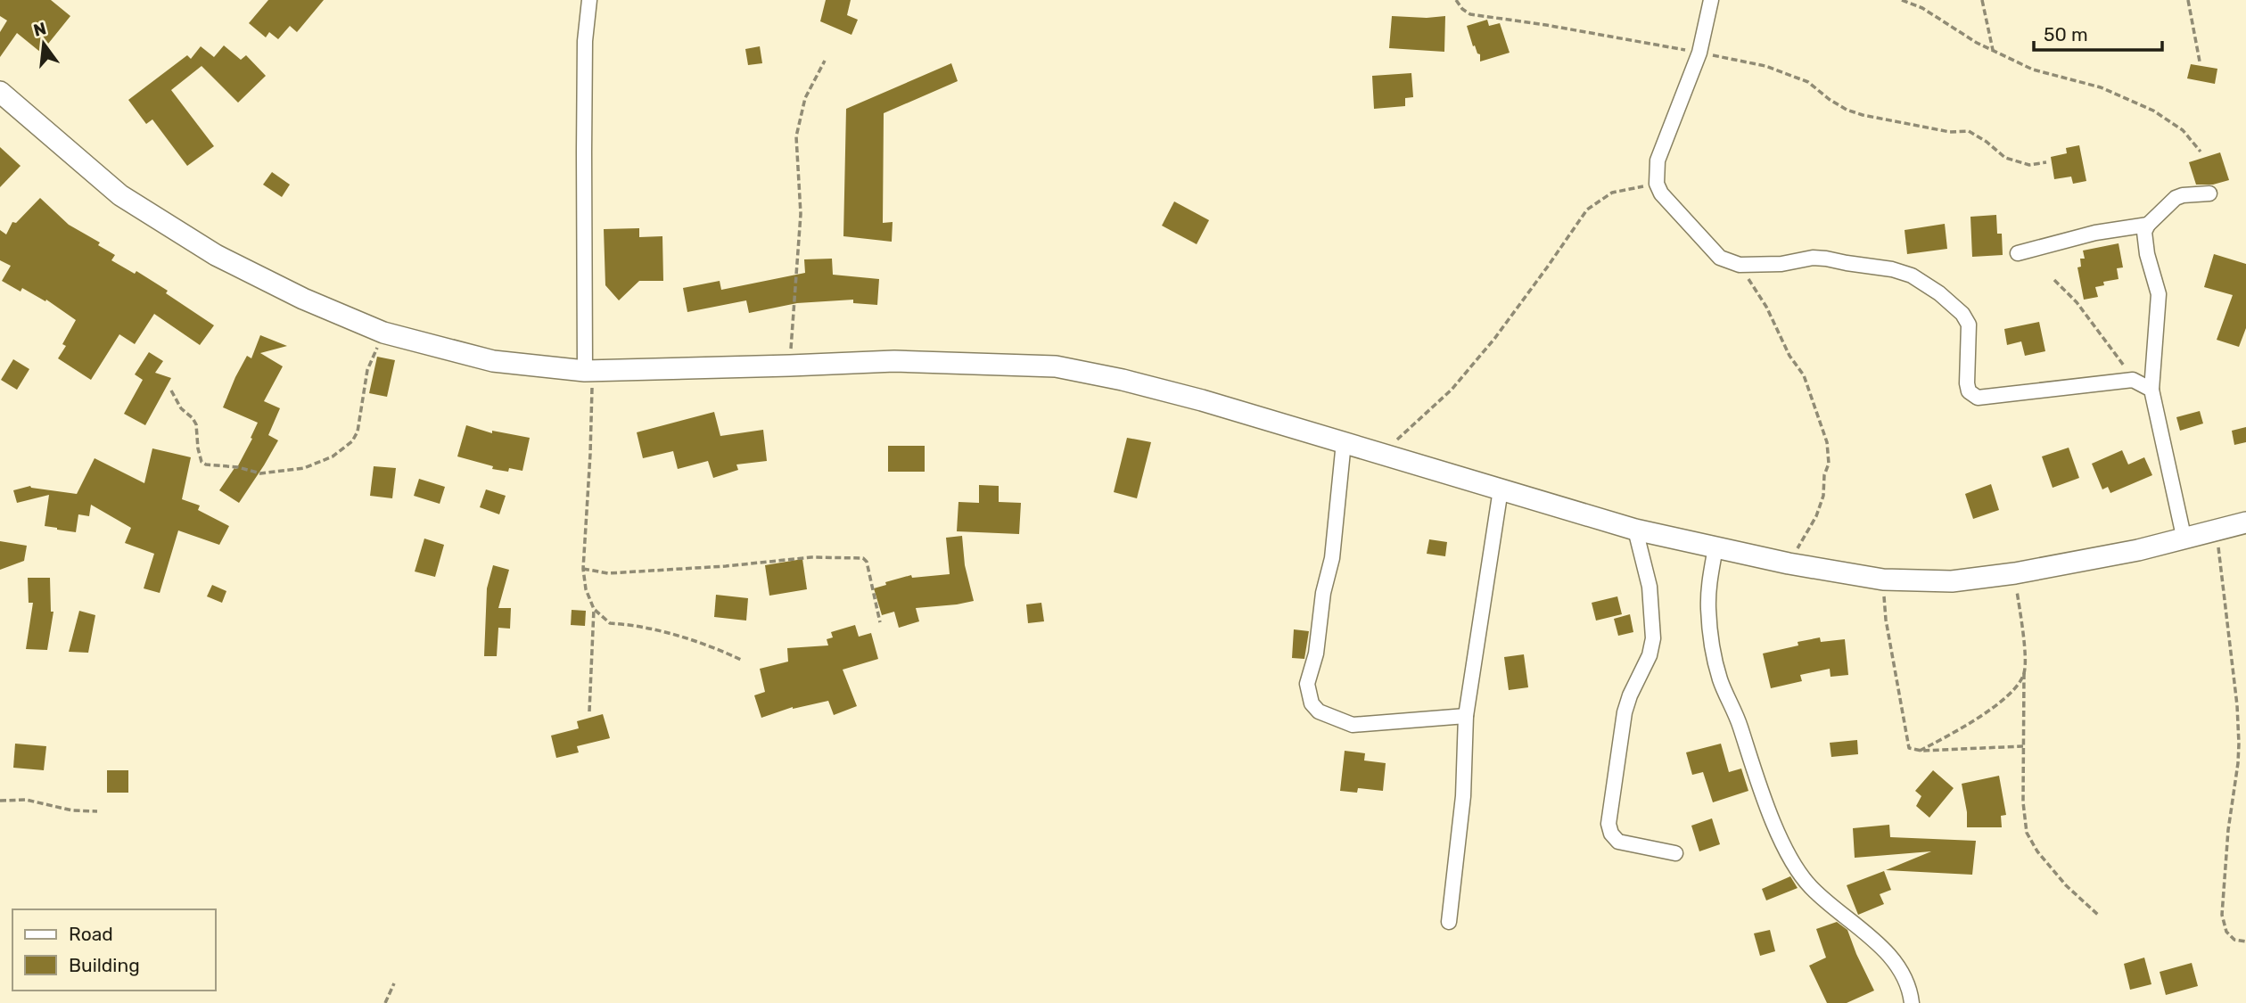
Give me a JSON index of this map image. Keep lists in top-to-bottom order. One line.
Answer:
{"legend":["Road","Building"],"scale_bar":"50 m","north":"top"}
